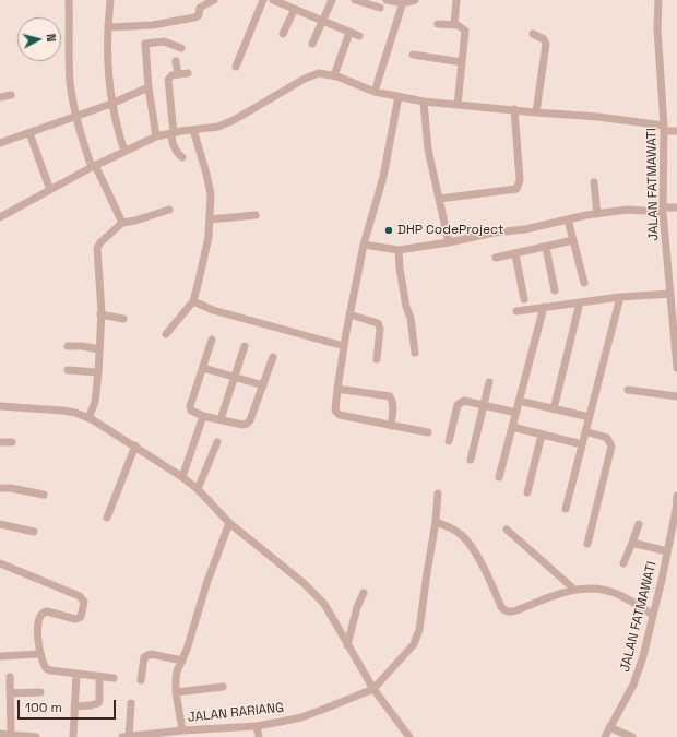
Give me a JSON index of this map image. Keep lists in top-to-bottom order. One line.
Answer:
{"streets":{"street":["JALAN FATMAWATI","JALAN RARIANG"]},"places":["DHP CodeProject"],"scale_bar":"100 m","north":"right"}
